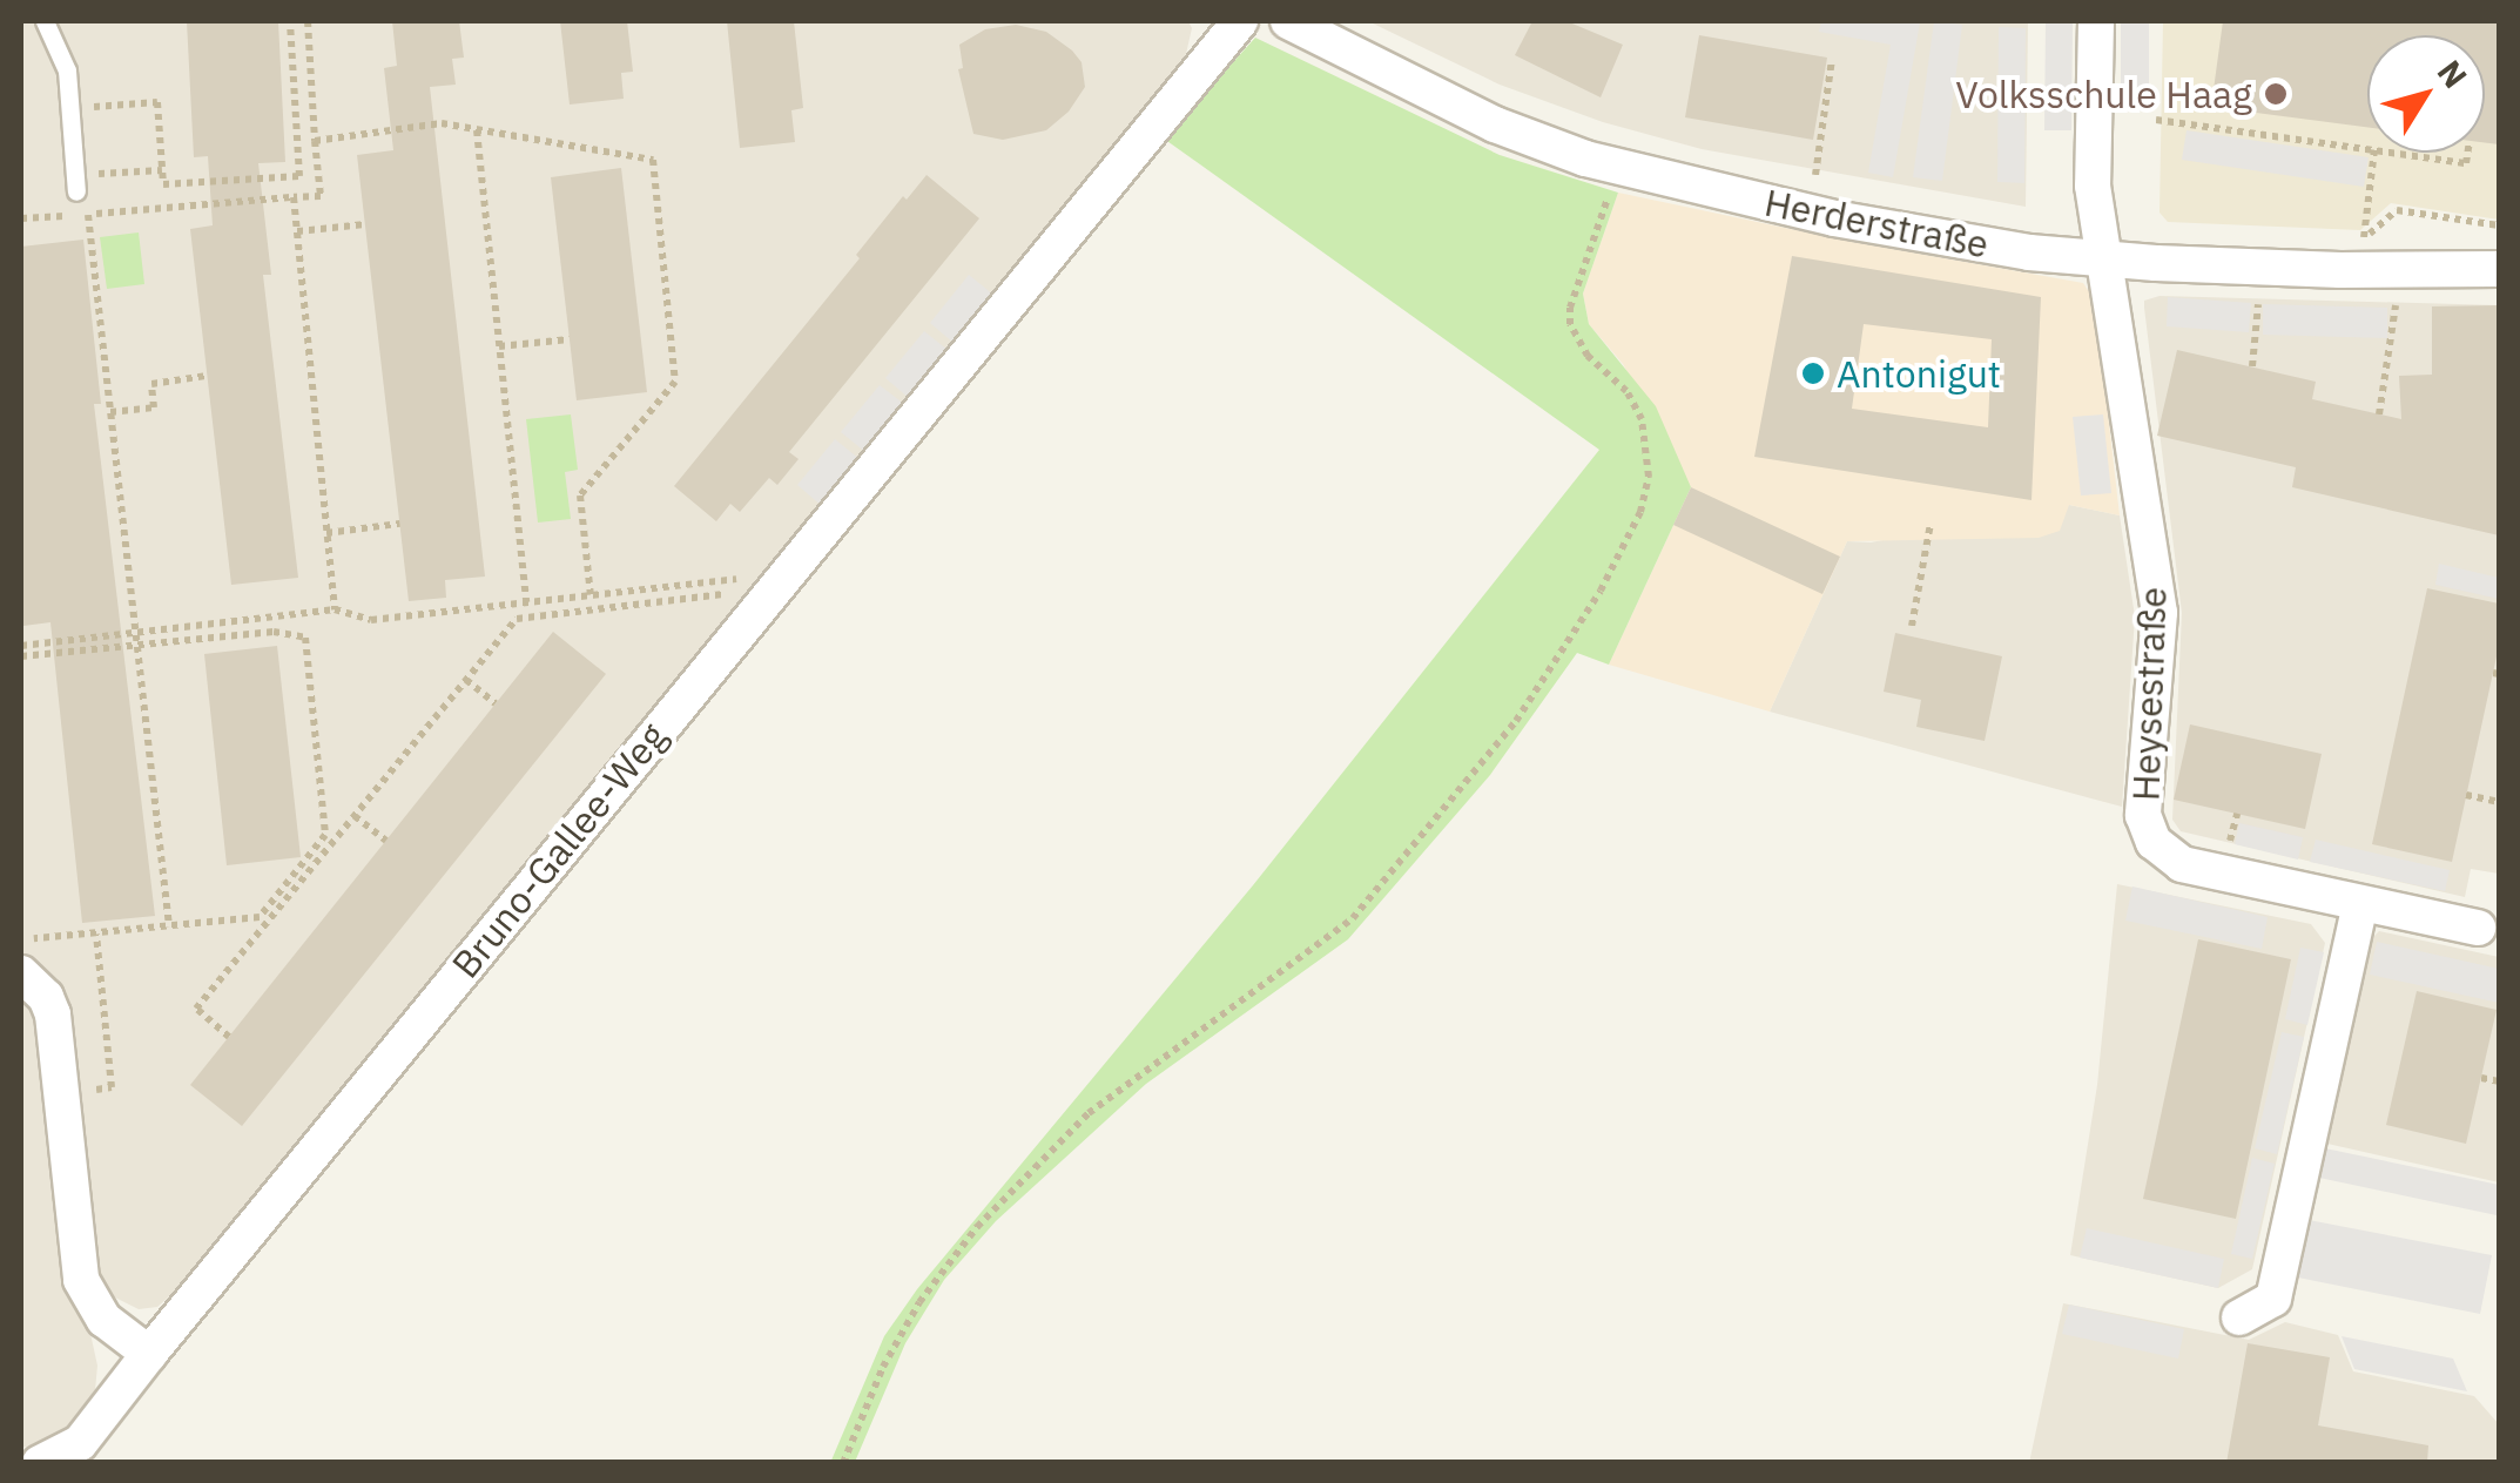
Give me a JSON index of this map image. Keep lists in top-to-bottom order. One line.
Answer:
{"streets":{"street":["Herderstraße","Heysestraße","Bruno-Gallee-Weg"]},"crossings":[["Herderstraße","Heysestraße"]],"places":["Volksschule Haag","Antonigut"],"north":"top right"}
